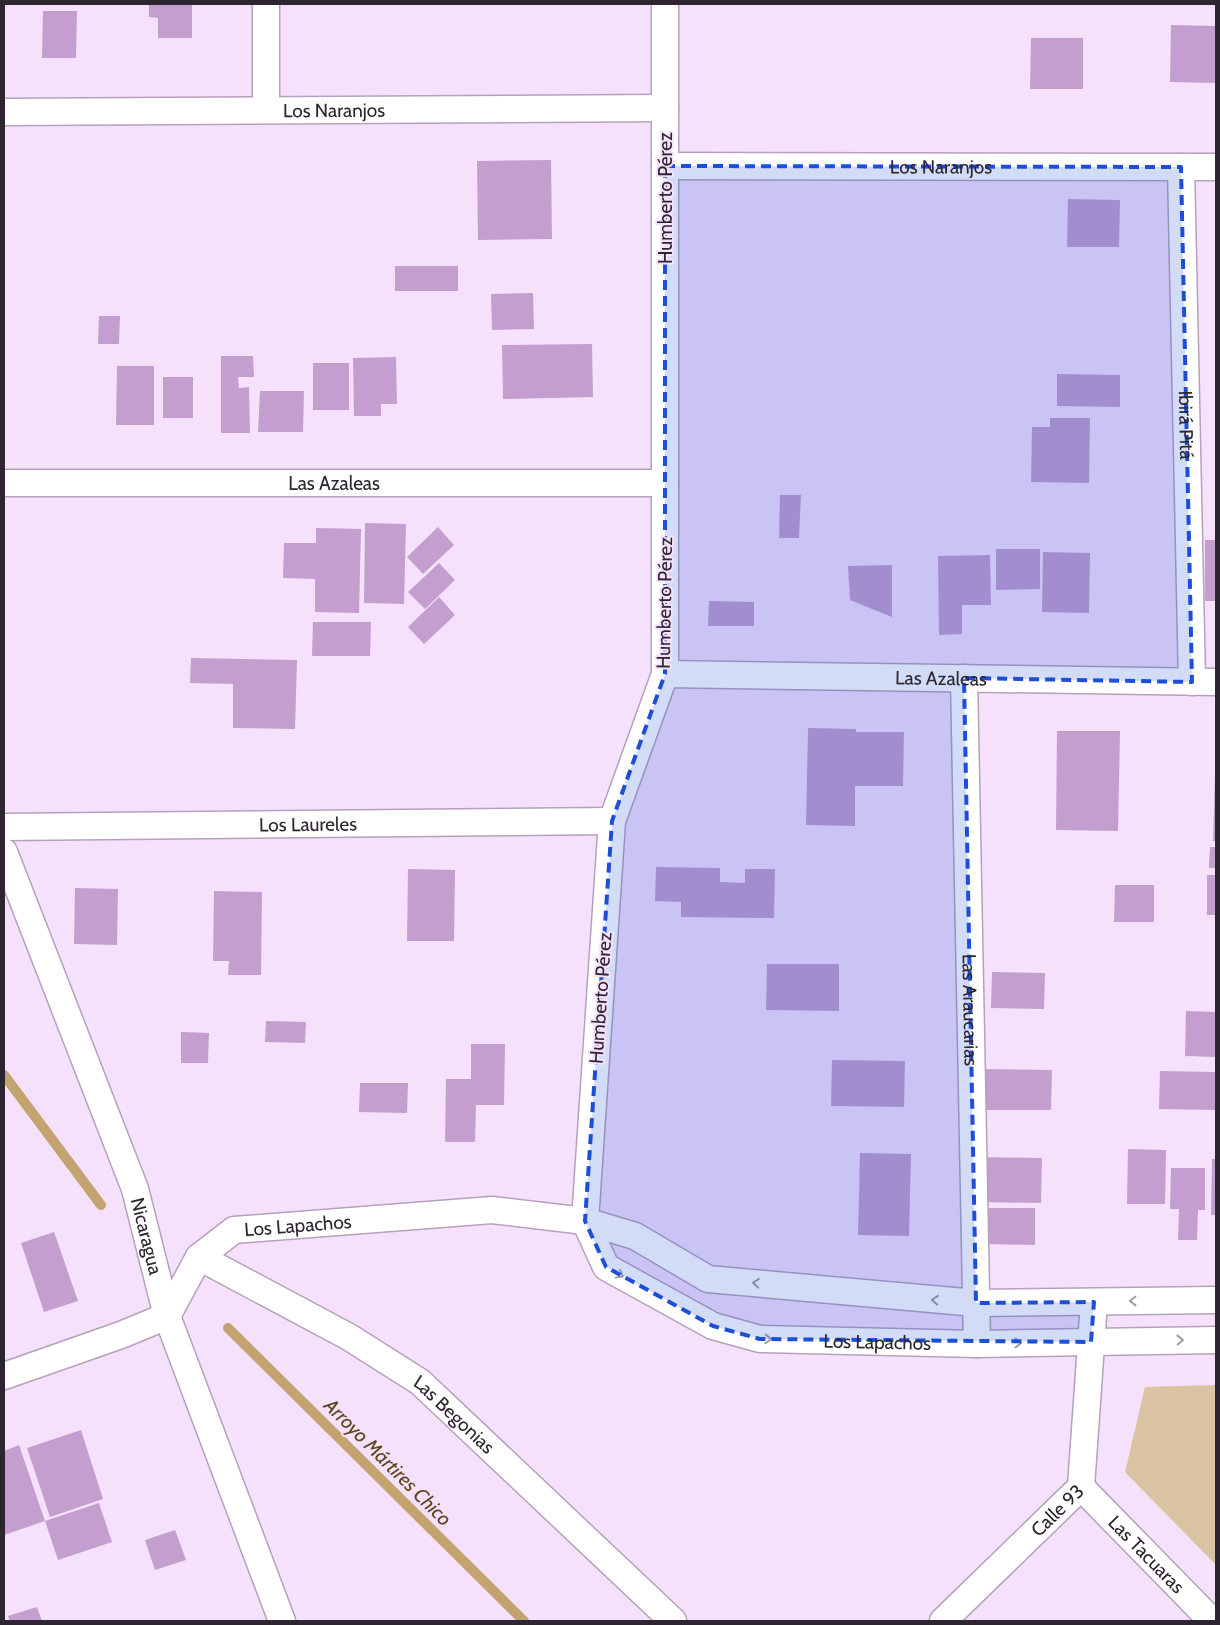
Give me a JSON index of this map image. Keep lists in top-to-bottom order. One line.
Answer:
{"streets":{"street":["Los Naranjos","Humberto Pérez","Ibirá Pitá","Las Azaleas","Los Laureles","Las Araucarias","Los Lapachos","Nicaragua","Las Begonias","Calle 93","Las Tacuaras"]},"crossings":[["Los Naranjos","Humberto Pérez"],["Los Naranjos","Ibirá Pitá"],["Humberto Pérez","Las Azaleas"],["Humberto Pérez","Los Laureles"],["Humberto Pérez","Los Lapachos"],["Ibirá Pitá","Las Azaleas"],["Las Azaleas","Las Araucarias"],["Las Araucarias","Los Lapachos"],["Los Lapachos","Nicaragua"],["Los Lapachos","Las Begonias"],["Los Lapachos","Calle 93"],["Calle 93","Las Tacuaras"]],"water":["Arroyo Mártires Chico"]}
